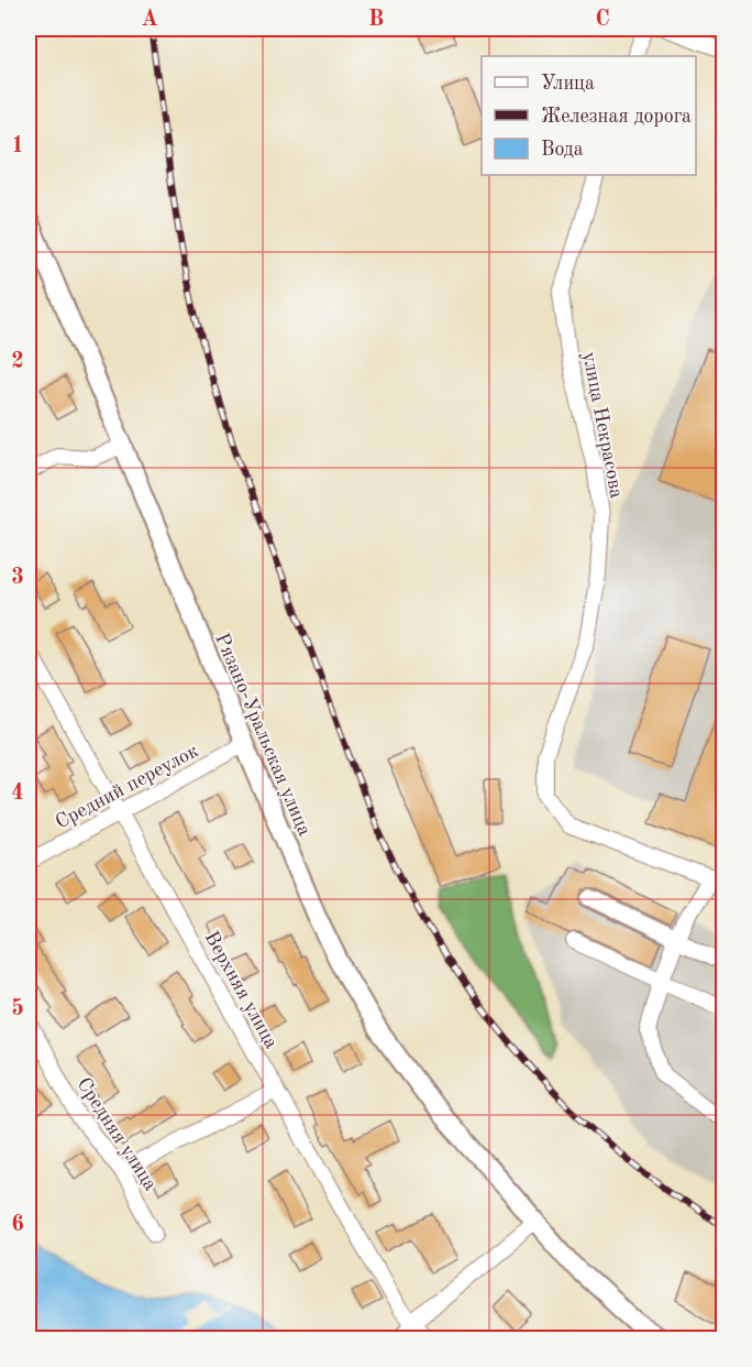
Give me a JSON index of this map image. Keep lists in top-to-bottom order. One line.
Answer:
{"streets":{"main road":["Рязано-Уральская улица"],"street":["улица Некрасова","Средний переулок","Верхняя улица","Средняя улица"]},"crossings":[["Рязано-Уральская улица","Средний переулок"],["Средний переулок","Верхняя улица"]],"legend":["Улица","Железная дорога","Вода"],"grid":{"columns":["A","B","C"],"rows":["1","2","3","4","5","6"]}}
